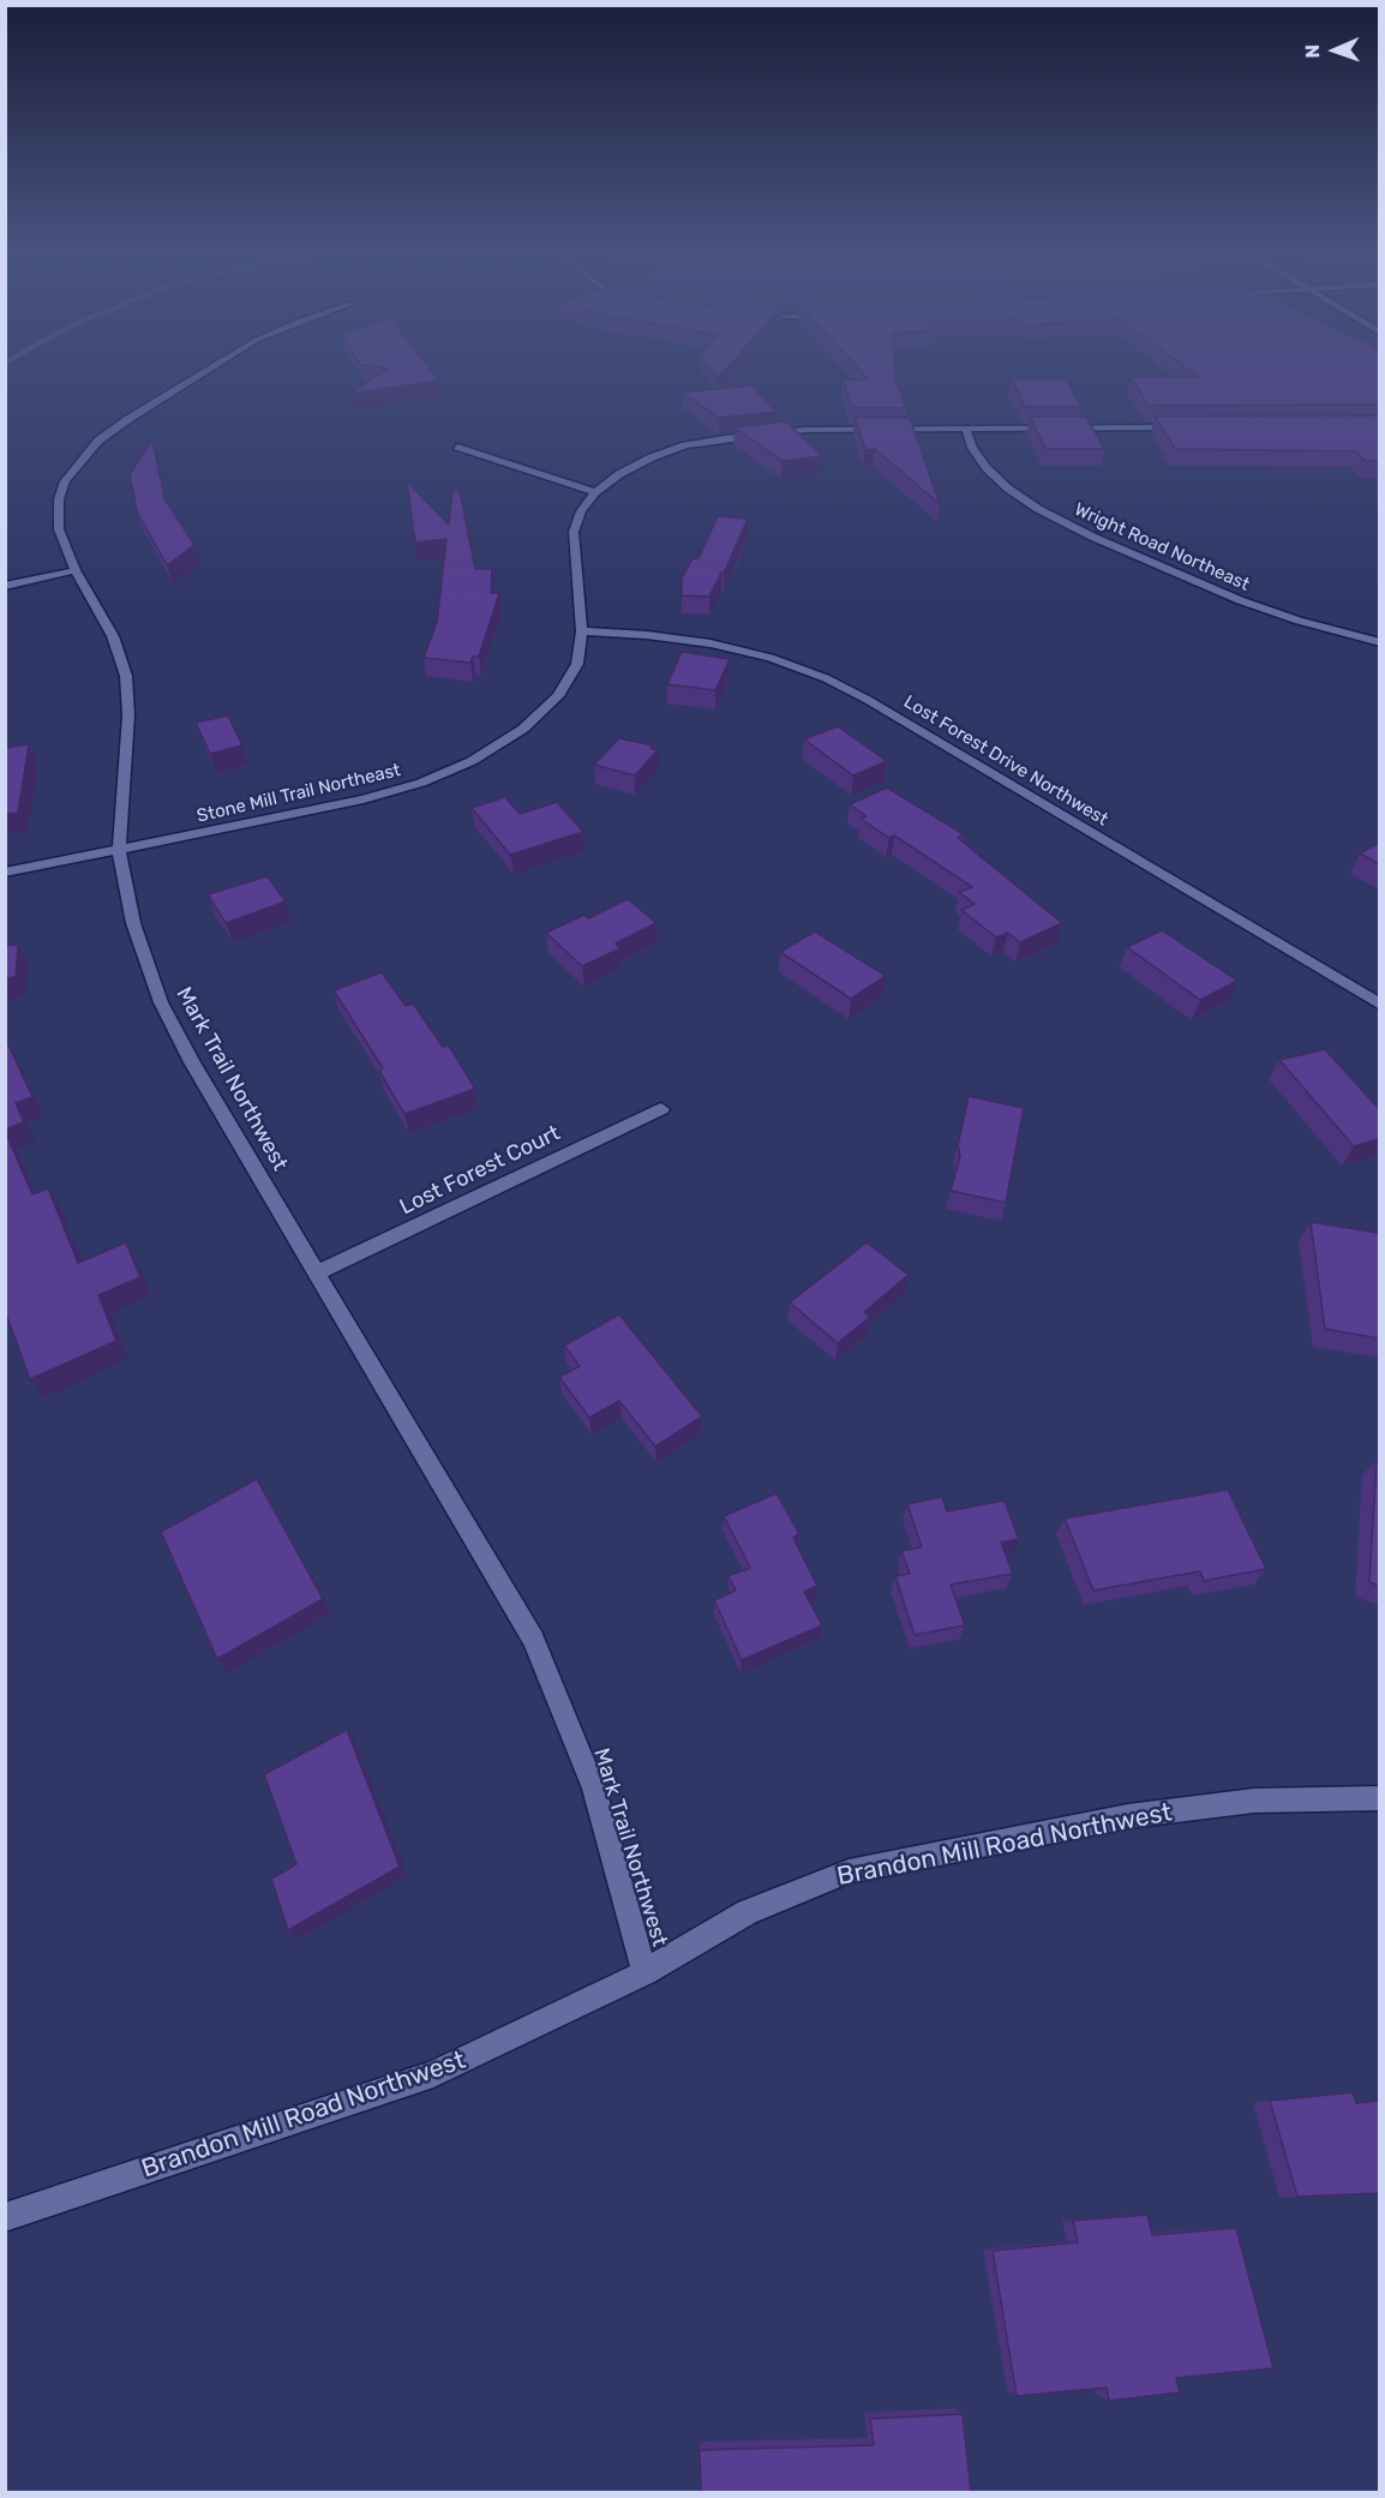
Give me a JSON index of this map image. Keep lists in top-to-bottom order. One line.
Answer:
{"streets":{"street":["Wright Road Northeast","Lost Forest Drive Northwest","Stone Mill Trail Northeast","Mark Trail Northwest","Lost Forest Court","Brandon Mill Road Northwest"]},"crossings":[["Wright Road Northeast","Stone Mill Trail Northeast"],["Lost Forest Drive Northwest","Stone Mill Trail Northeast"],["Stone Mill Trail Northeast","Mark Trail Northwest"],["Mark Trail Northwest","Lost Forest Court"],["Mark Trail Northwest","Brandon Mill Road Northwest"]],"north":"left"}
